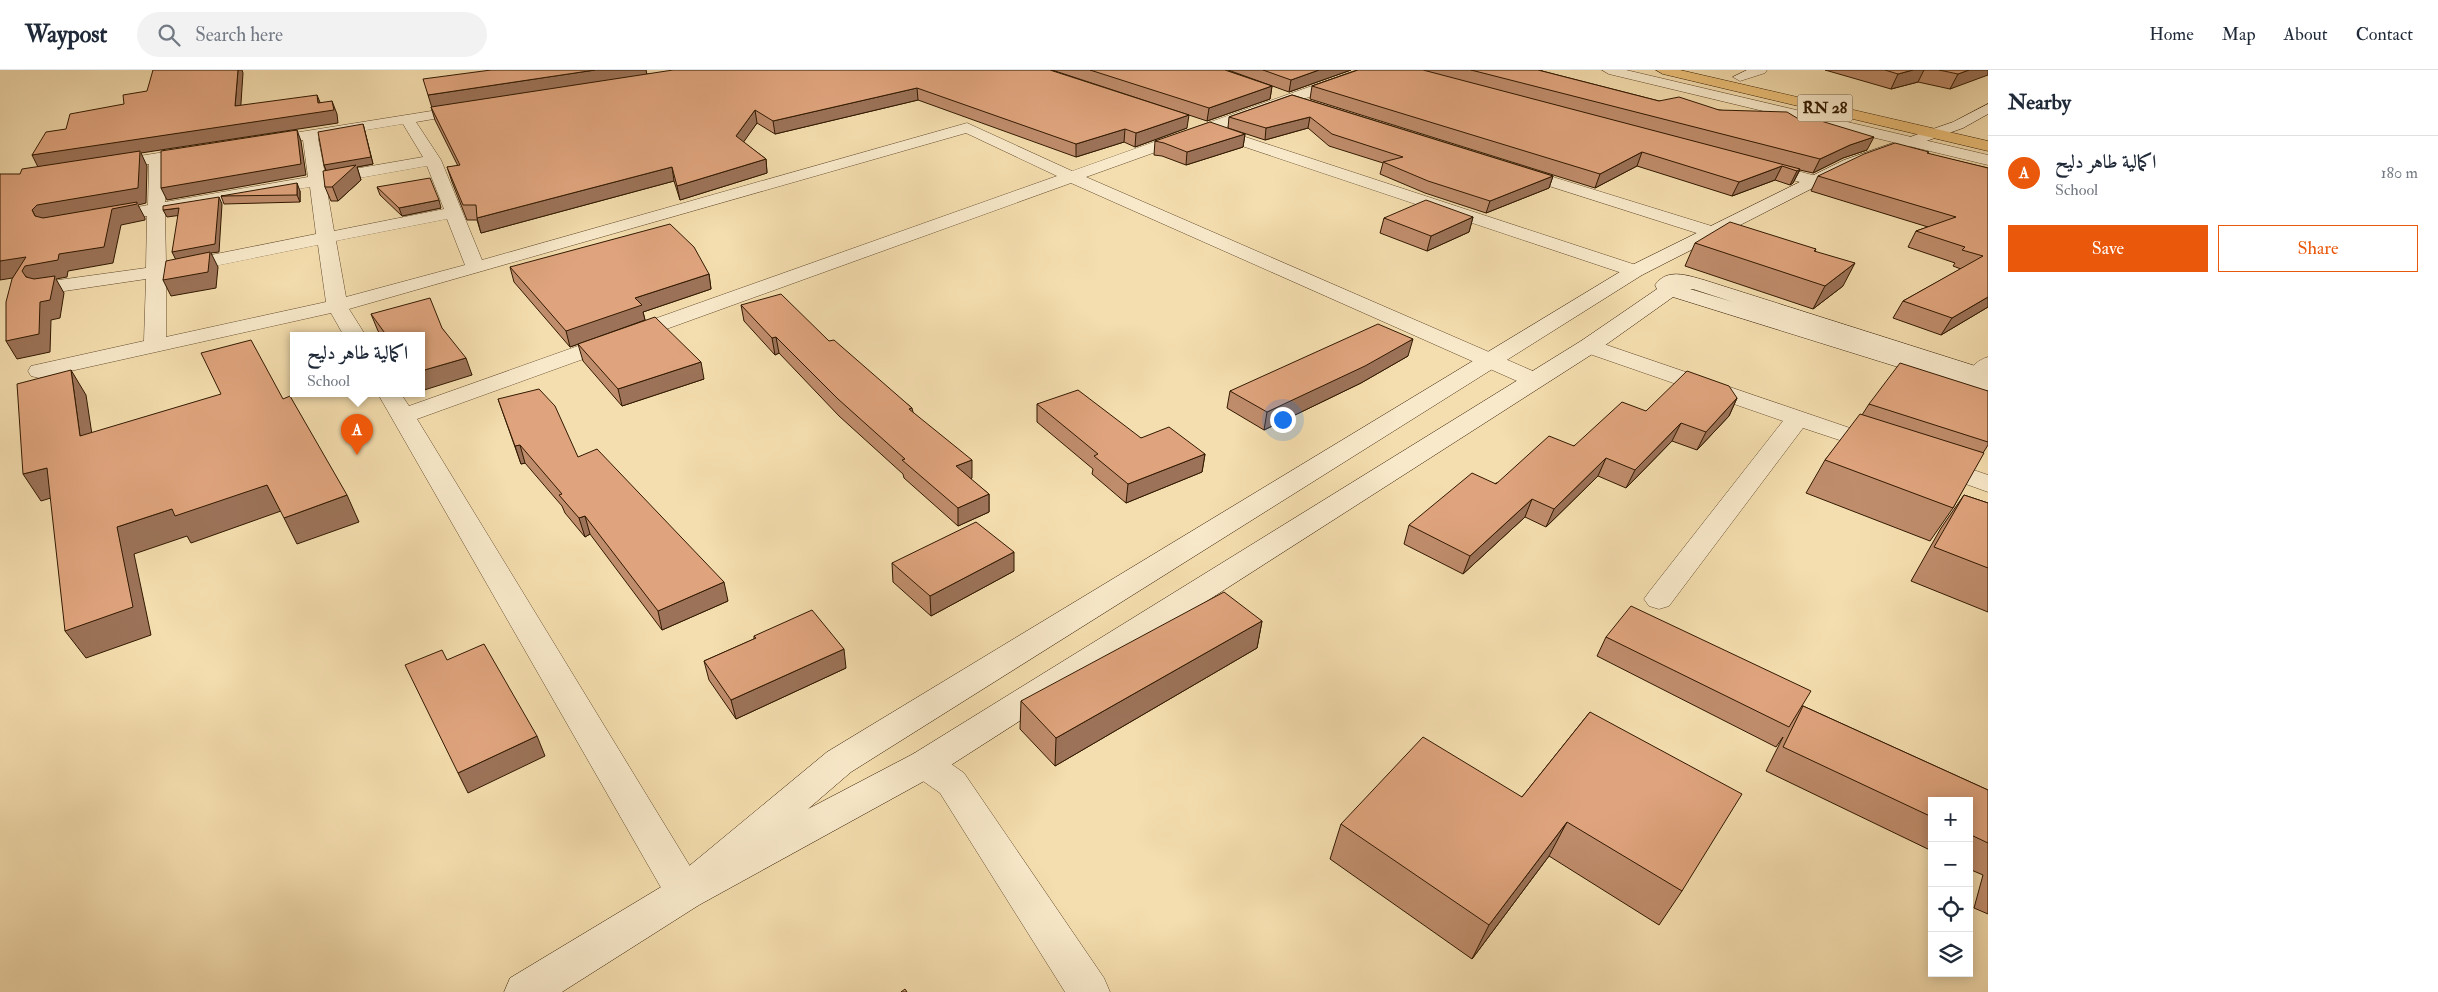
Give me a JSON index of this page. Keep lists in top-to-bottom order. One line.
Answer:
{"streets":{"main road":["RN 28"]},"page":{"header":"Waypost","search":"Search here","nav":["Home","Map","About","Contact"],"heading":"Nearby","list":[{"mark":"A","name":"اكمالية طاهر دليح","note":"School","value":"180 m"}],"buttons":["Save","Share"],"popup":["اكمالية طاهر دليح","School"],"pins":"A","map_buttons":["+","−"]}}
